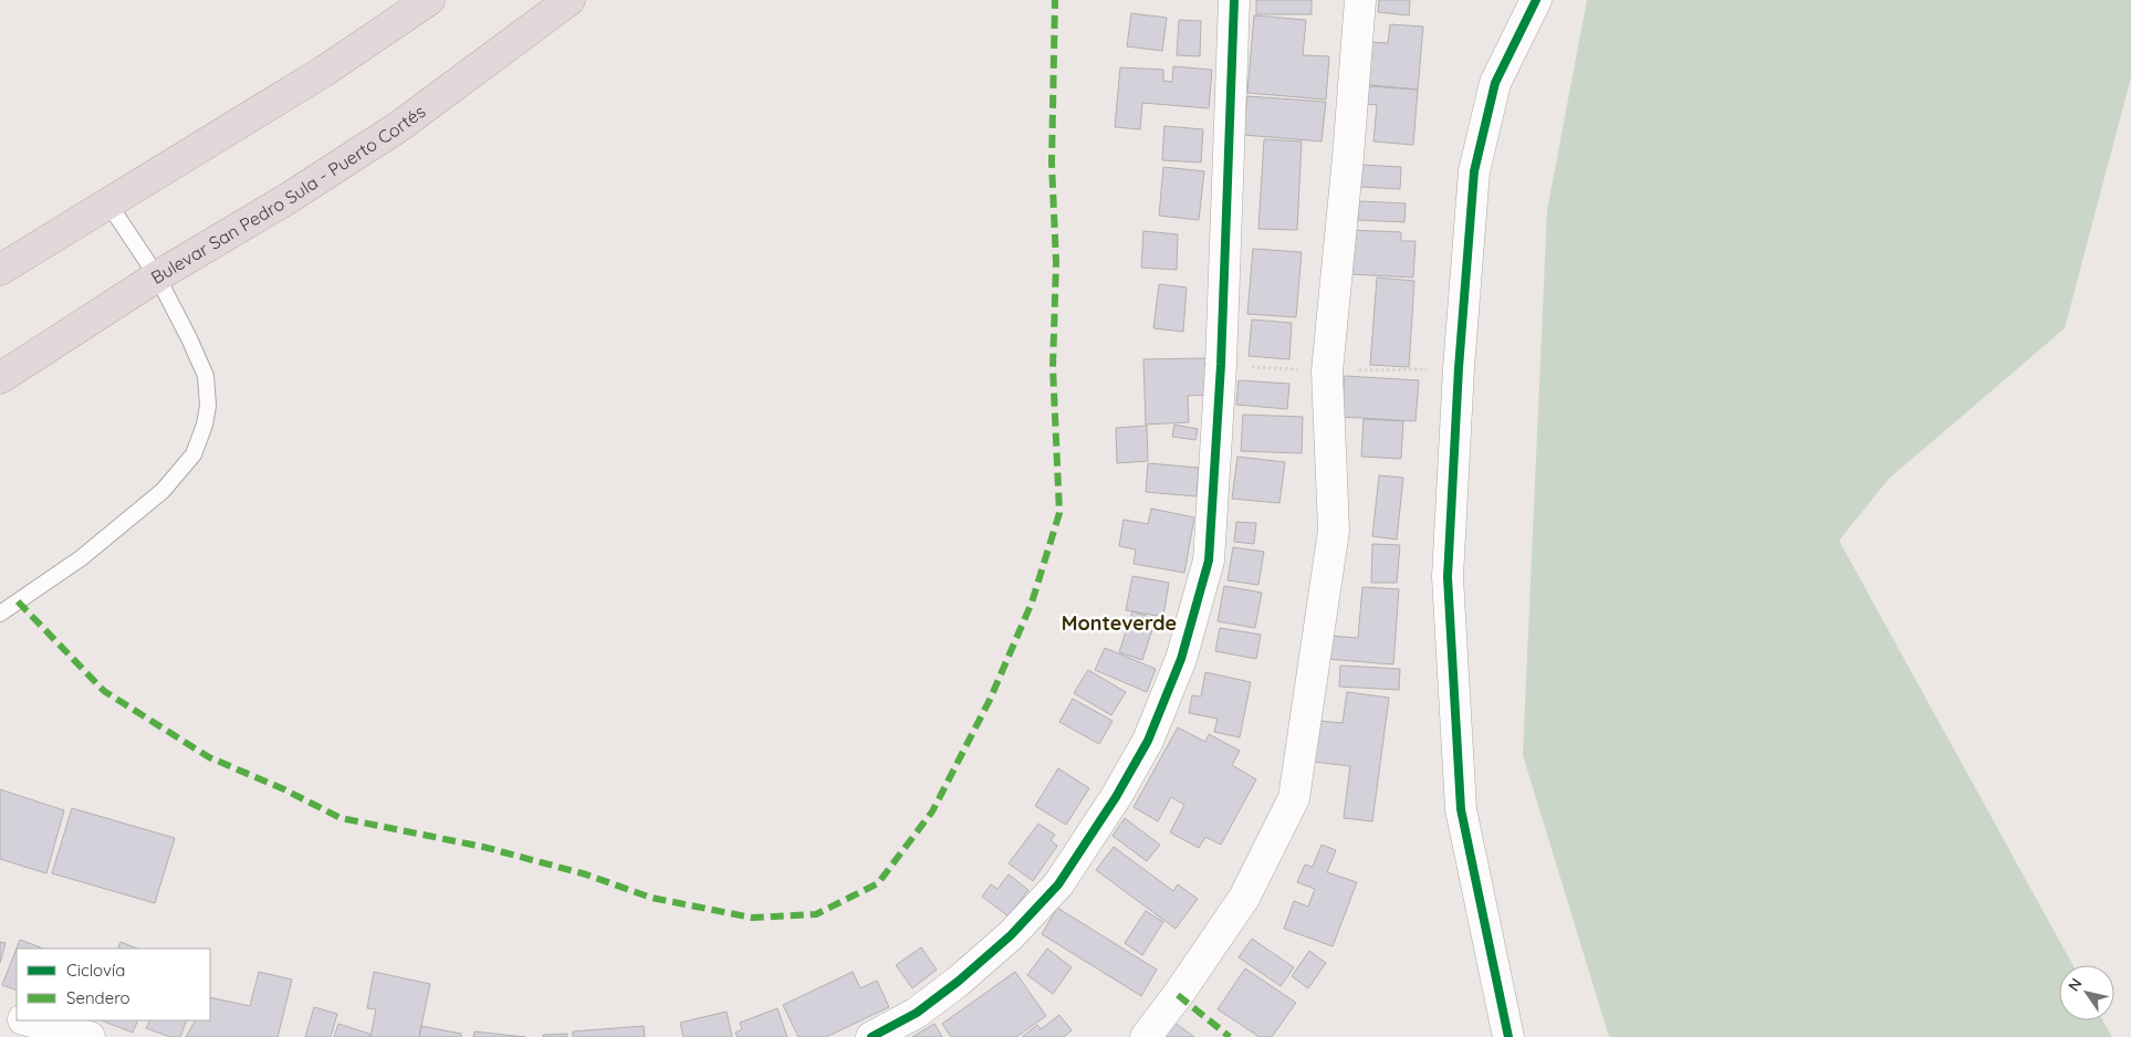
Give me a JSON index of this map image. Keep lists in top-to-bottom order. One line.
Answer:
{"streets":{"highway":["Bulevar San Pedro Sula - Puerto Cortés"]},"districts":["Monteverde"],"legend":["Ciclovía","Sendero"],"north":"top left"}
